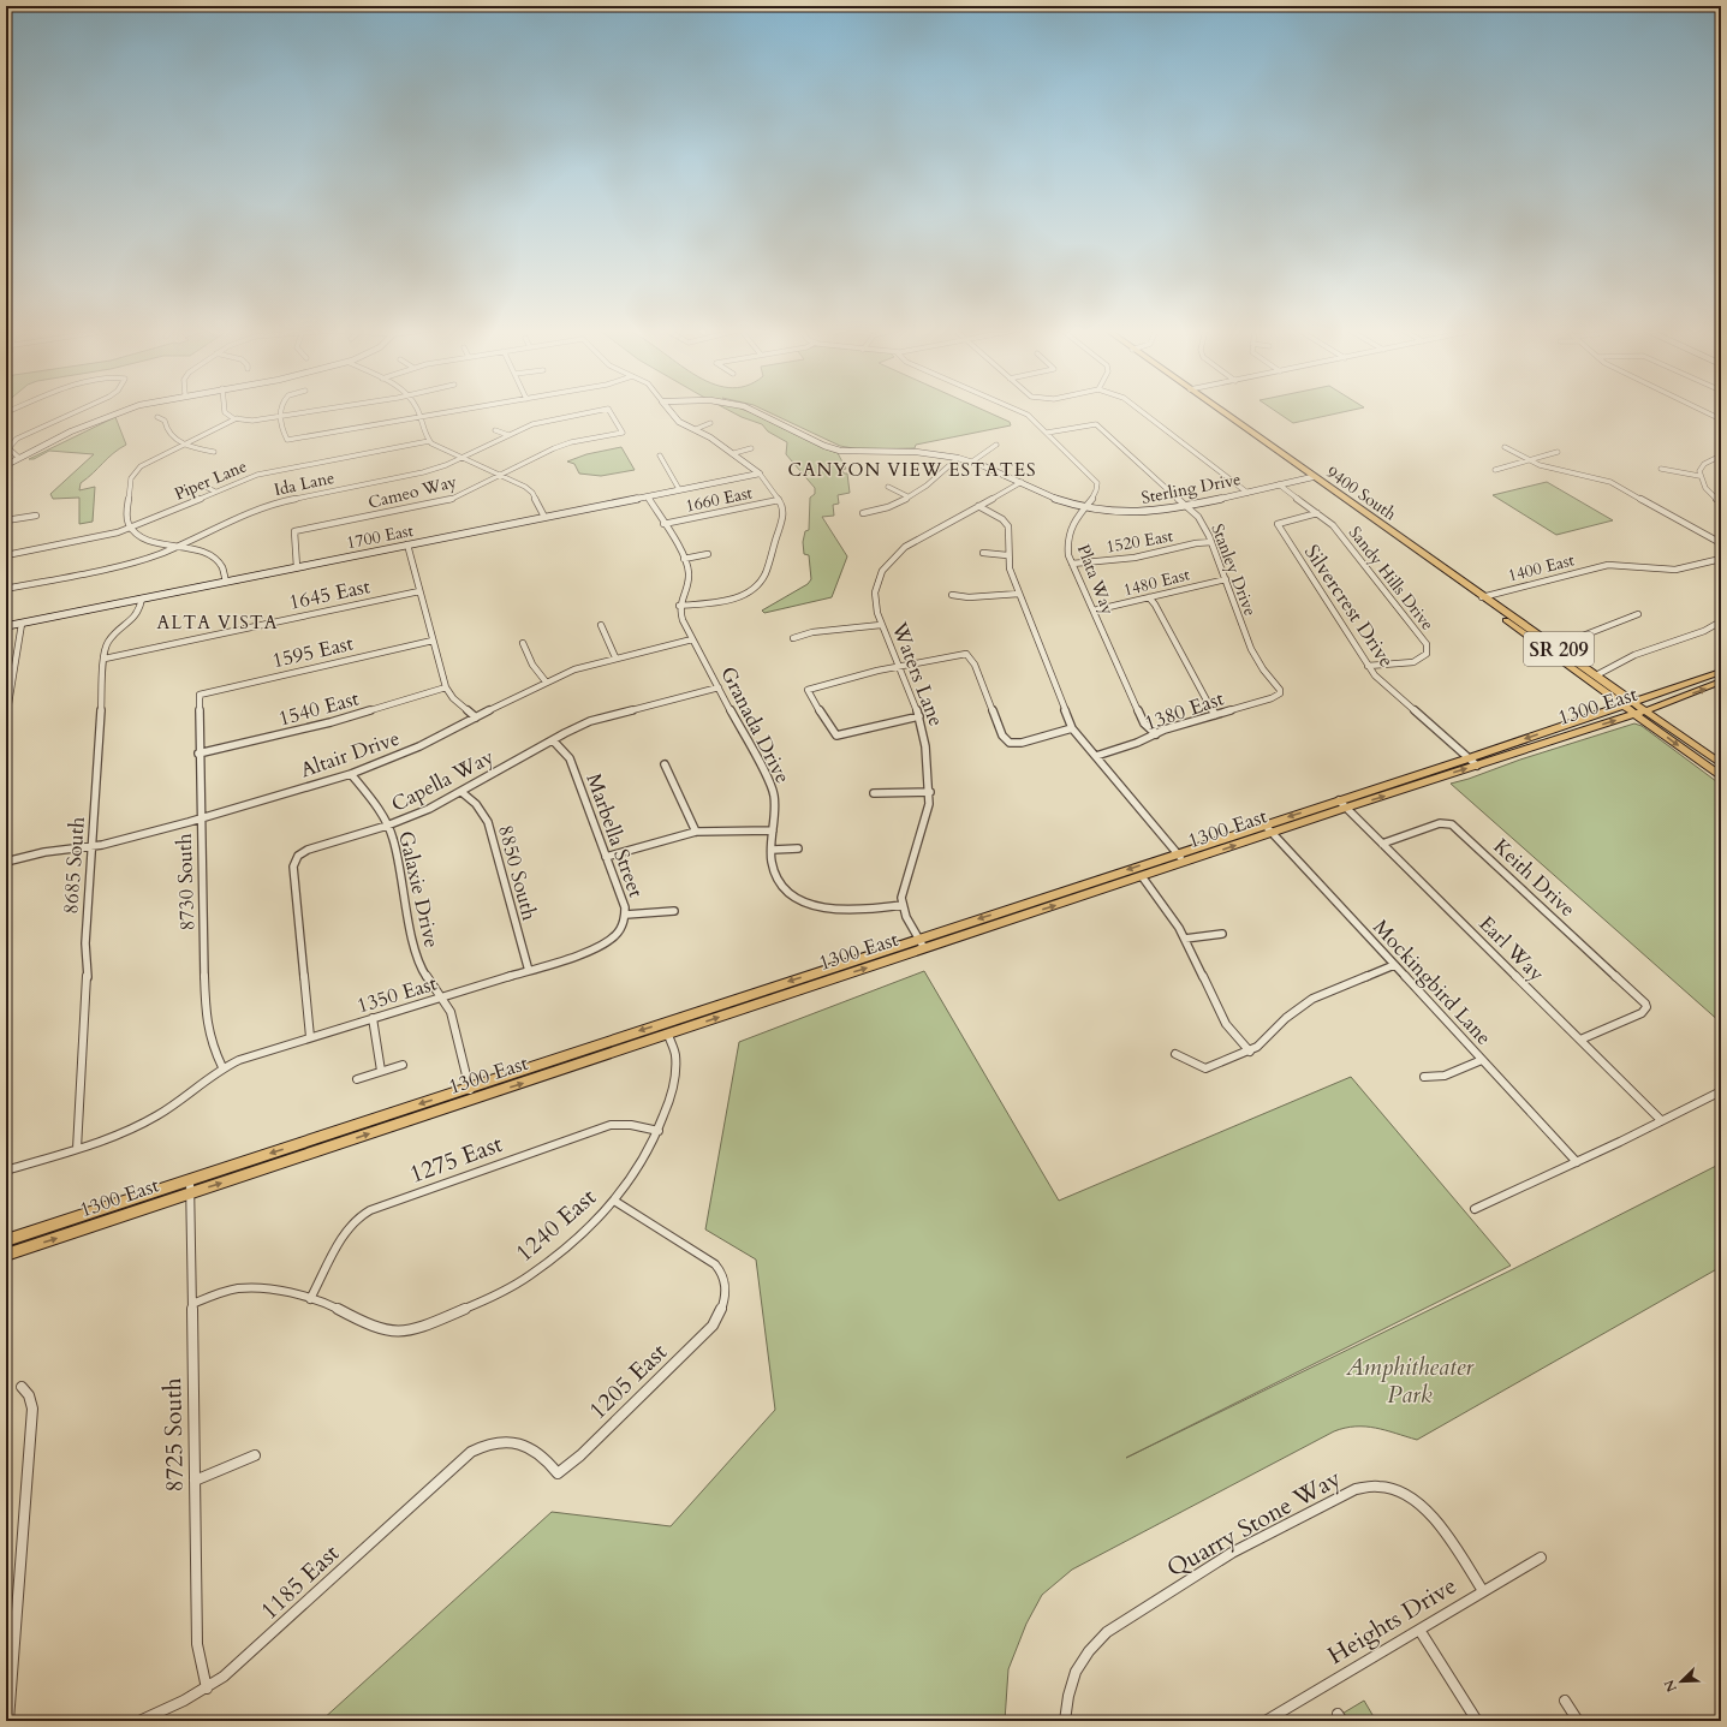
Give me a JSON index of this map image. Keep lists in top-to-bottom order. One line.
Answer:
{"streets":{"main road":["9400 South","SR 209","1300 East"],"street":["Piper Lane","Ida Lane","Sterling Drive","Cameo Way","1660 East","1700 East","1520 East","1400 East","Stanley Drive","Sandy Hills Drive","Plata Way","1480 East","1645 East","Silvercrest Drive","1595 East","Waters Lane","1540 East","1380 East","Granada Drive","Altair Drive","Capella Way","Marbella Street","8685 South","8850 South","Keith Drive","8730 South","Galaxie Drive","Earl Way","Mockingbird Lane","1350 East","1275 East","1240 East","1205 East","8725 South","Quarry Stone Way","1185 East","Heights Drive"]},"crossings":[["Sterling Drive","9400 South"],["Sterling Drive","Stanley Drive"],["Sterling Drive","Sandy Hills Drive"],["Sterling Drive","Plata Way"],["Sterling Drive","Waters Lane"],["Cameo Way","1700 East"],["9400 South","1400 East"],["9400 South","1300 East"],["1700 East","8685 South"],["1520 East","Stanley Drive"],["1520 East","Plata Way"],["Stanley Drive","Plata Way"],["Stanley Drive","1480 East"],["Stanley Drive","1380 East"],["Sandy Hills Drive","Silvercrest Drive"],["Plata Way","1480 East"],["Plata Way","1380 East"],["1645 East","8685 South"],["Silvercrest Drive","1300 East"],["1595 East","8730 South"],["Waters Lane","Granada Drive"],["1300 East","Galaxie Drive"],["1300 East","Earl Way"],["1300 East","Mockingbird Lane"],["1300 East","1240 East"],["1300 East","8725 South"],["1540 East","8730 South"],["Granada Drive","Altair Drive"],["Granada Drive","Capella Way"],["Altair Drive","8685 South"],["Altair Drive","8730 South"],["Altair Drive","Galaxie Drive"],["Capella Way","Marbella Street"],["Capella Way","8850 South"],["Capella Way","Galaxie Drive"],["Capella Way","1350 East"],["Marbella Street","1350 East"],["8685 South","1350 East"],["8850 South","1350 East"],["Keith Drive","Earl Way"],["8730 South","1350 East"],["Galaxie Drive","1350 East"],["1275 East","1240 East"],["1240 East","1205 East"],["1240 East","8725 South"],["1205 East","1185 East"],["8725 South","1185 East"],["Quarry Stone Way","Heights Drive"]],"districts":["CANYON VIEW ESTATES","ALTA VISTA"],"parks":["Amphitheater Park"],"north":"bottom left"}
